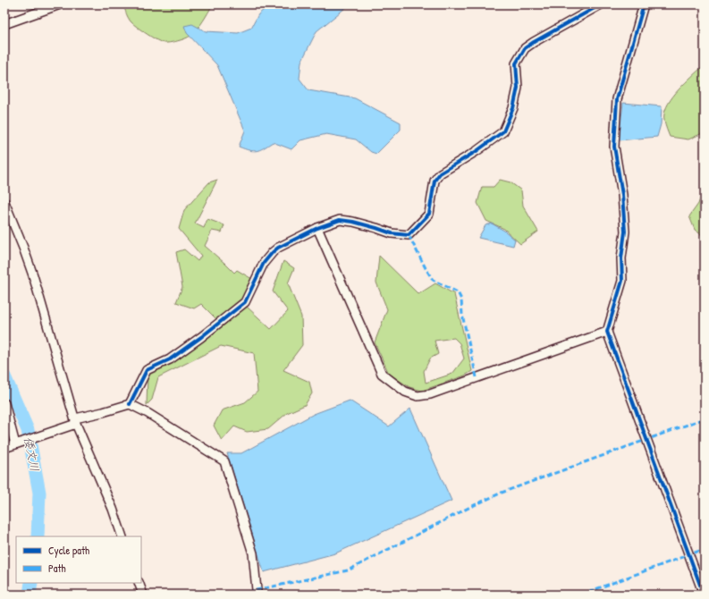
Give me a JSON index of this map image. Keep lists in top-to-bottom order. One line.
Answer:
{"water":["倭文川"],"legend":["Cycle path","Path"]}
